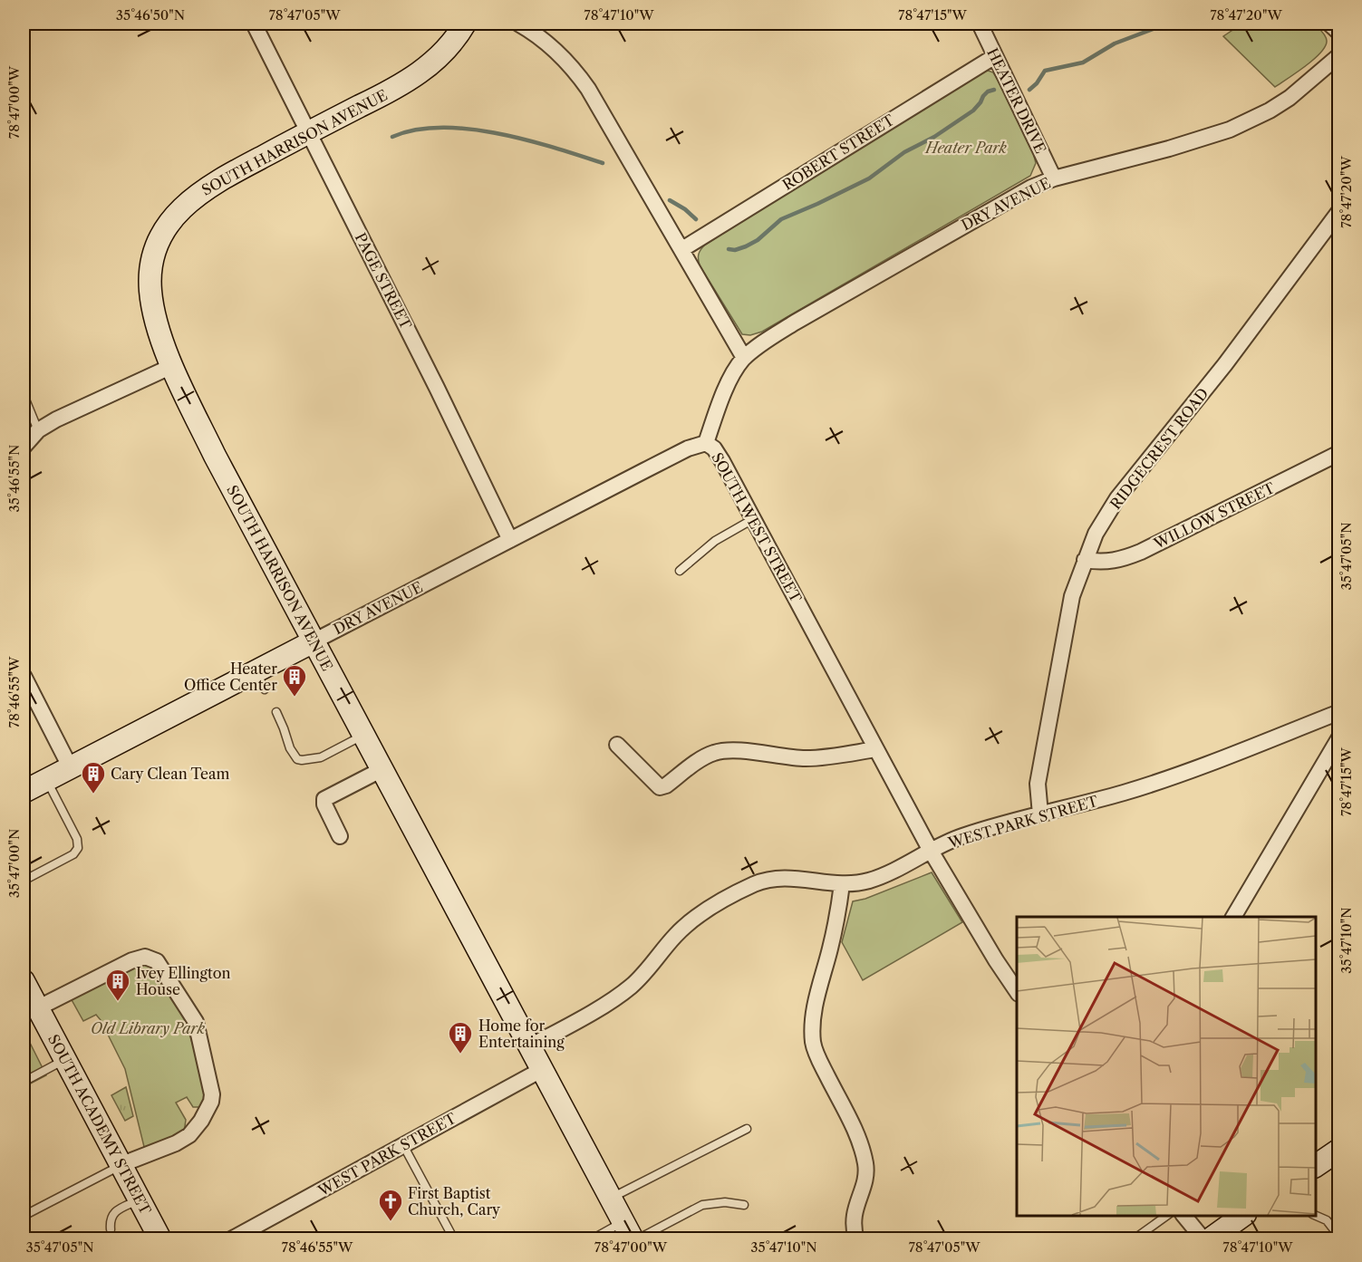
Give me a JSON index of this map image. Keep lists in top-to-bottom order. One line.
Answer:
{"streets":{"street":["HEATER DRIVE","SOUTH HARRISON AVENUE","ROBERT STREET","DRY AVENUE","PAGE STREET","RIDGECREST ROAD","WILLOW STREET","SOUTH WEST STREET","WEST PARK STREET","SOUTH ACADEMY STREET"]},"crossings":[["HEATER DRIVE","ROBERT STREET"],["HEATER DRIVE","DRY AVENUE"],["SOUTH HARRISON AVENUE","DRY AVENUE"],["SOUTH HARRISON AVENUE","PAGE STREET"],["SOUTH HARRISON AVENUE","WEST PARK STREET"],["DRY AVENUE","PAGE STREET"],["DRY AVENUE","SOUTH WEST STREET"],["RIDGECREST ROAD","WILLOW STREET"],["RIDGECREST ROAD","WEST PARK STREET"],["SOUTH WEST STREET","WEST PARK STREET"]],"parks":["Heater Park","Old Library Park"],"places":{"building":["Heater Office Center","Cary Clean Team","Ivey Ellington House","Home for Entertaining"],"church":["First Baptist Church, Cary"]},"coordinates":["35°46'50\"N","78°47'05\"W","78°47'10\"W","78°47'15\"W","78°47'20\"W","78°47'00\"W","35°46'55\"N","35°47'05\"N","78°46'55\"W","35°47'00\"N","35°47'10\"N"]}
